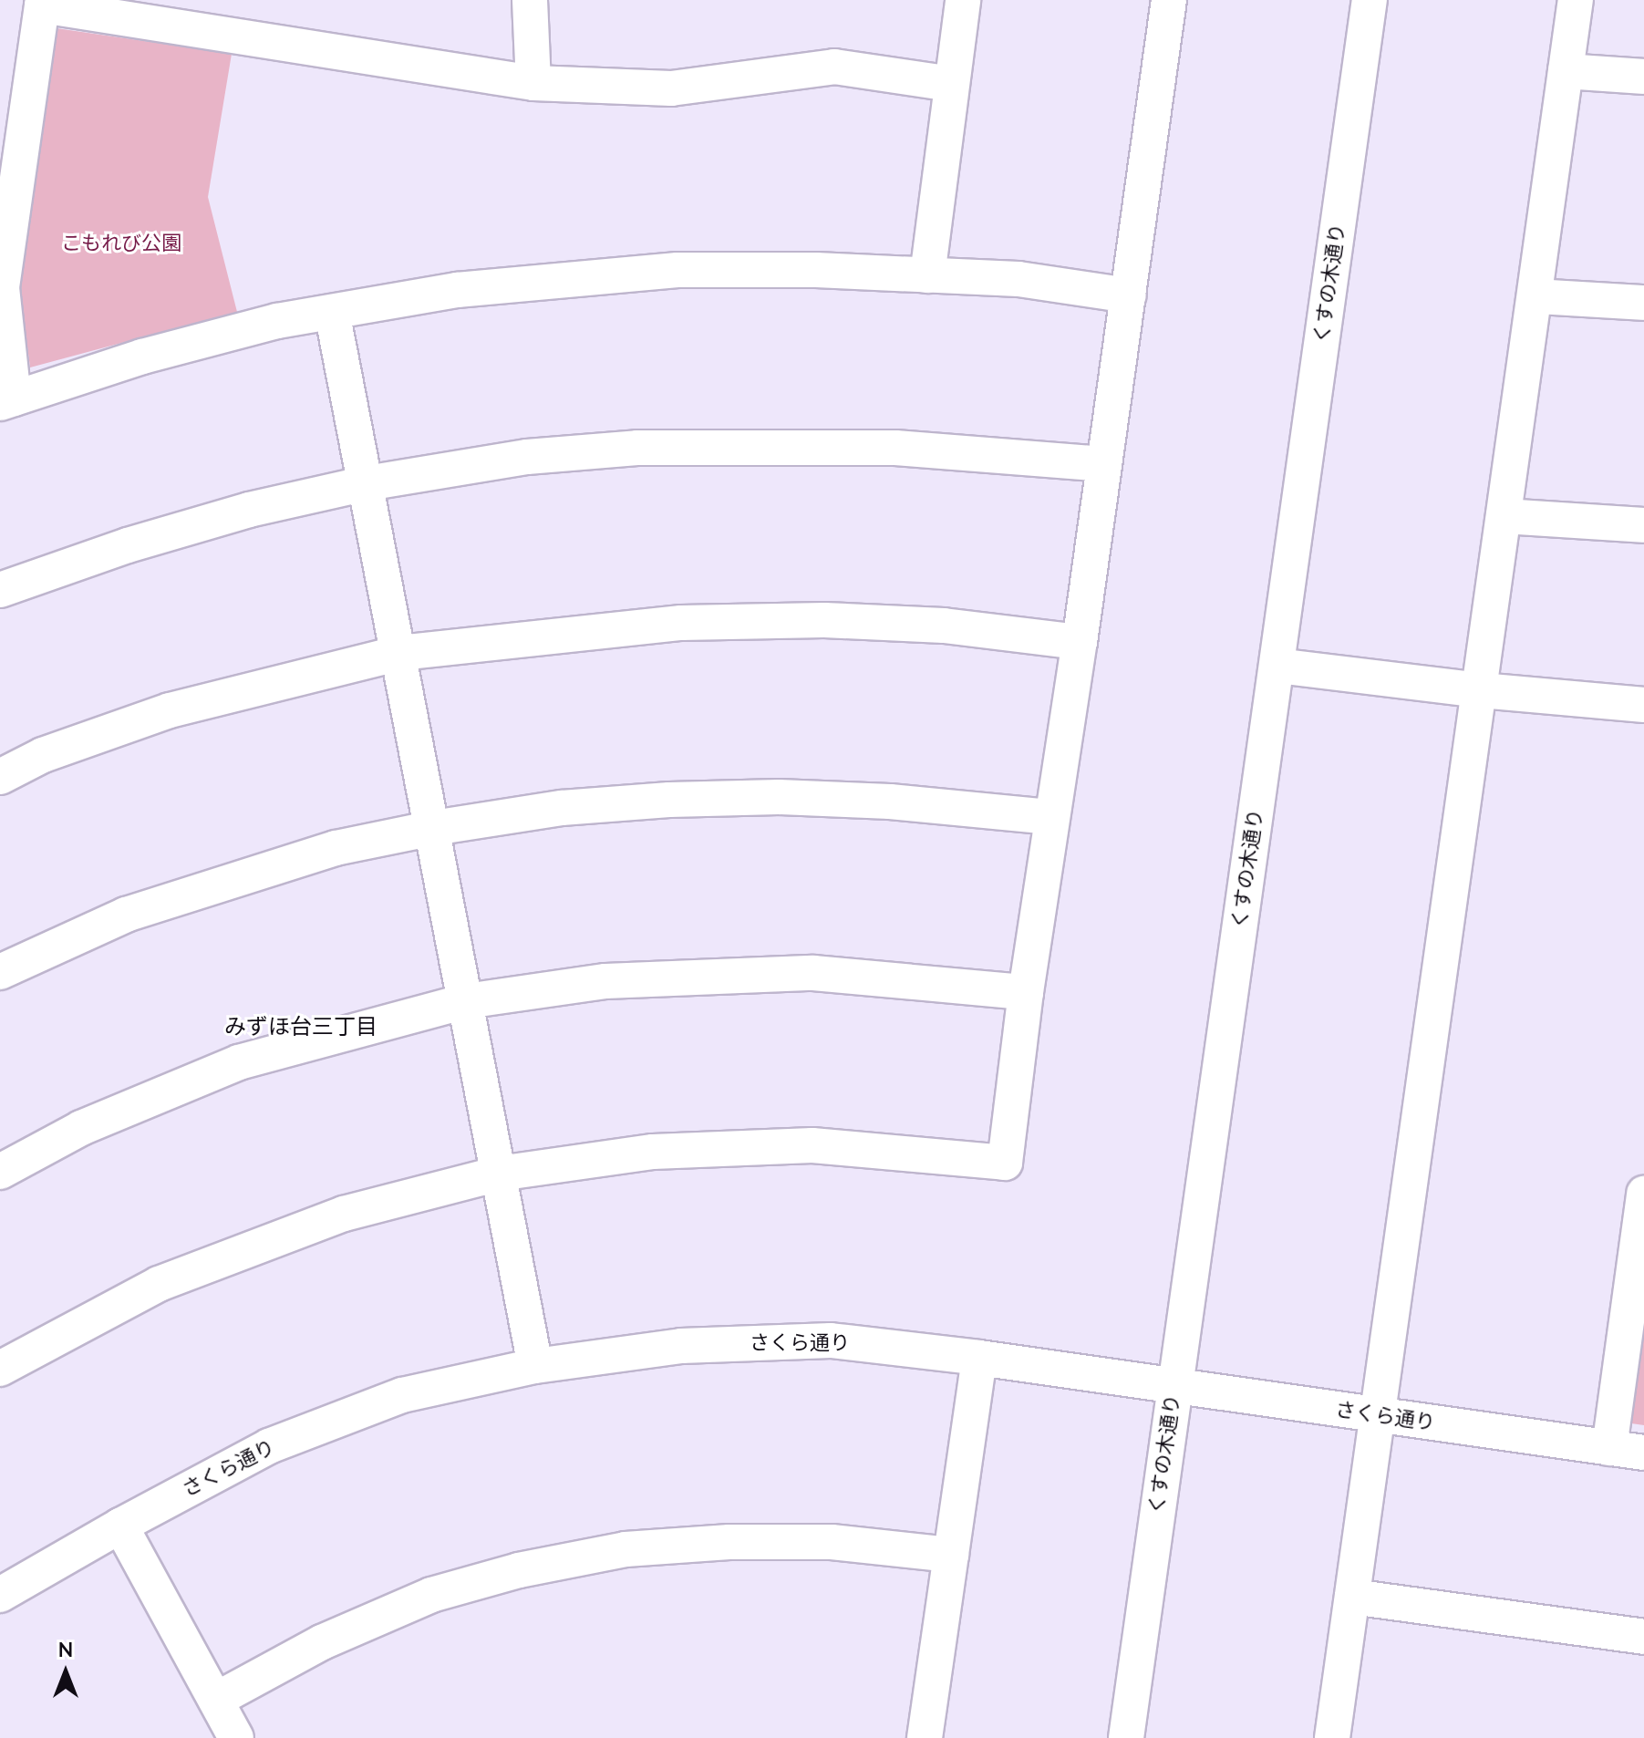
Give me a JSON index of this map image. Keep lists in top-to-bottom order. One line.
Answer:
{"streets":{"street":["くすの木通り","さくら通り"]},"crossings":[["くすの木通り","さくら通り"]],"districts":["みずほ台三丁目"],"parks":["こもれび公園"],"north":"top"}
